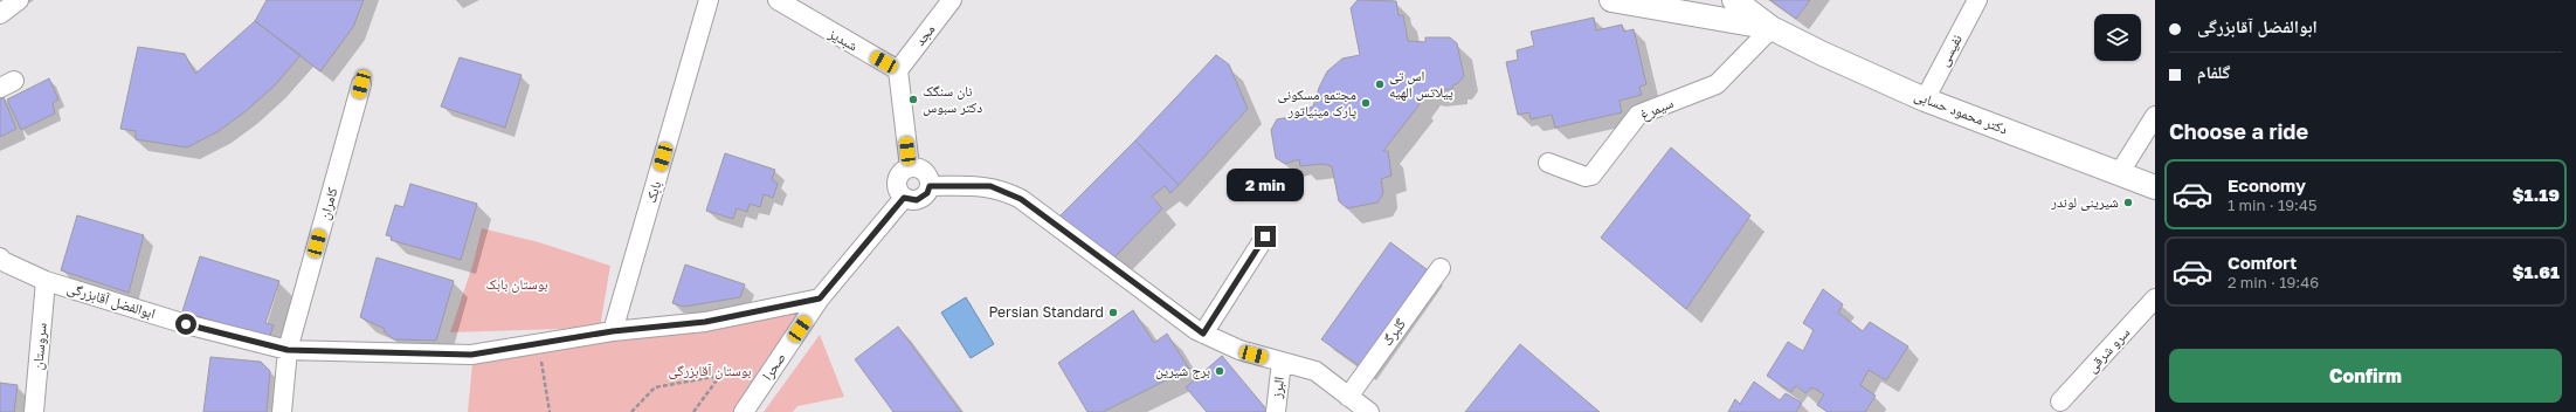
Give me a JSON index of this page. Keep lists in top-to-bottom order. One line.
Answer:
{"streets":{"street":["مجد","شبدیز","نفیسی","سیمرغ","دکتر محمود حسابی","بابک","کامران","ابوالفضل آقابزرگی","گلبرگ","سروستان","سرو شرقی","صحرا","البرز"]},"crossings":[["مجد","شبدیز"],["نفیسی","دکتر محمود حسابی"],["سیمرغ","دکتر محمود حسابی"],["بابک","ابوالفضل آقابزرگی"],["کامران","ابوالفضل آقابزرگی"],["ابوالفضل آقابزرگی","سروستان"],["ابوالفضل آقابزرگی","صحرا"]],"parks":["بوستان بابک","بوستان آقابزرگی"],"places":["اس تی پیلاتس الهیه","نان سنگک دکتر سبوس","مجتمع مسکونی پارک مینیاتور","شیرینی لوندر","Persian Standard","برج شیرین"],"page":{"banner":["ابوالفضل آقابزرگی","گلفام"],"heading":"Choose a ride","list":[{"name":"Economy","note":"1 min · 19:45","value":"$1.19"},{"name":"Comfort","note":"2 min · 19:46","value":"$1.61"}],"bubble":"2 min","buttons":"Confirm"}}
